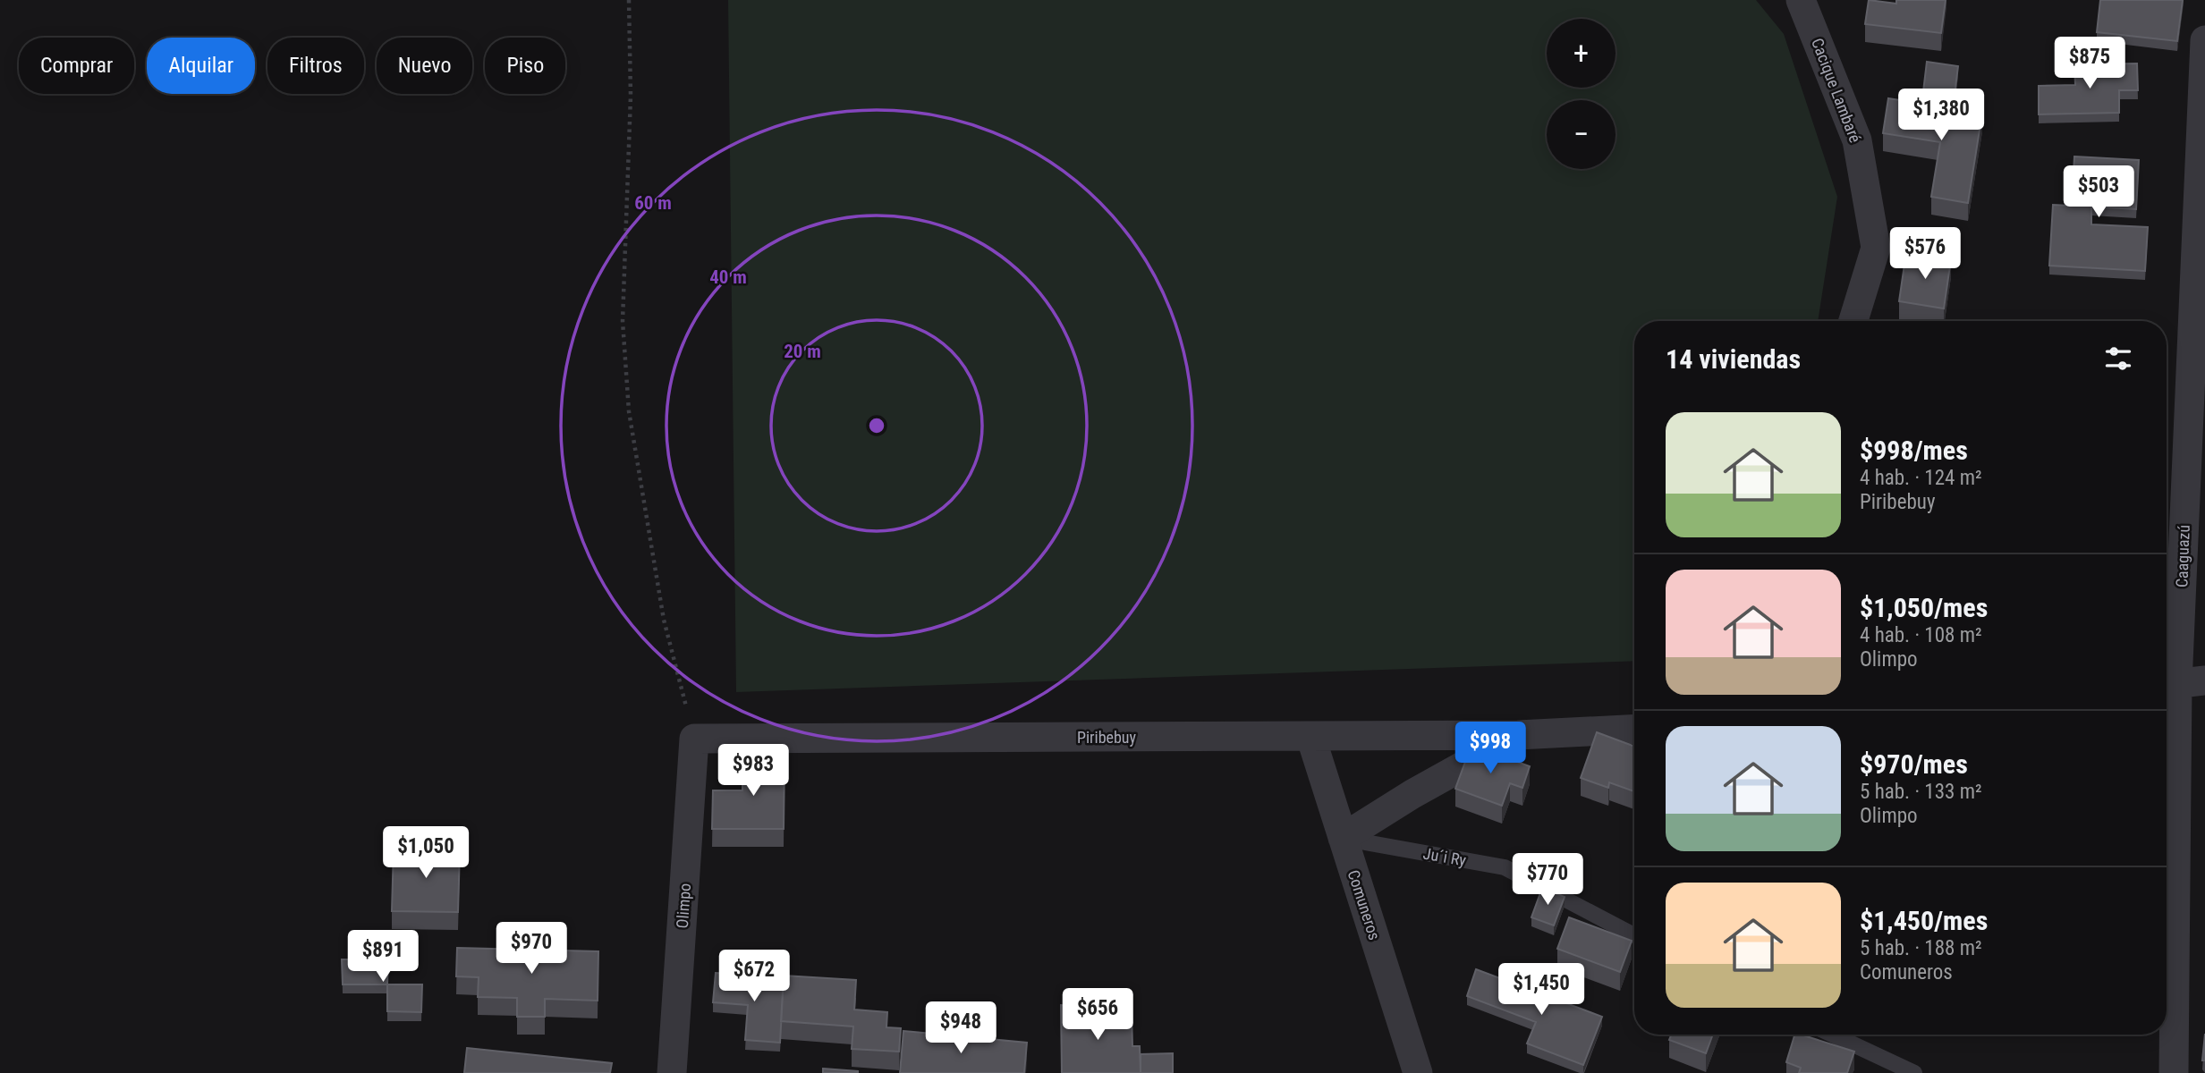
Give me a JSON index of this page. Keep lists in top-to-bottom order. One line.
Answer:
{"streets":{"street":["Cacique Lambaré","Caaguazú","Piribebuy","Comuneros","Olimpo"],"lane":["Ju´i Ry"]},"crossings":[["Piribebuy","Ju´i Ry"],["Piribebuy","Comuneros"],["Piribebuy","Olimpo"],["Ju´i Ry","Comuneros"]],"page":{"map_buttons":["+","−"],"price":["$875","$1,380","$503","$576","$998","$983","$1,050","$770","$970","$891","$672","$1,450","$656","$948"],"chip":["Comprar","Alquilar","Filtros","Nuevo","Piso"],"heading":"14 viviendas","list":[{"name":"$998/mes","note":"4 hab. · 124 m² · Piribebuy"},{"name":"$1,050/mes","note":"4 hab. · 108 m² · Olimpo"},{"name":"$970/mes","note":"5 hab. · 133 m² · Olimpo"},{"name":"$1,450/mes","note":"5 hab. · 188 m² · Comuneros"}]},"rings":["60 m","40 m","20 m"]}
